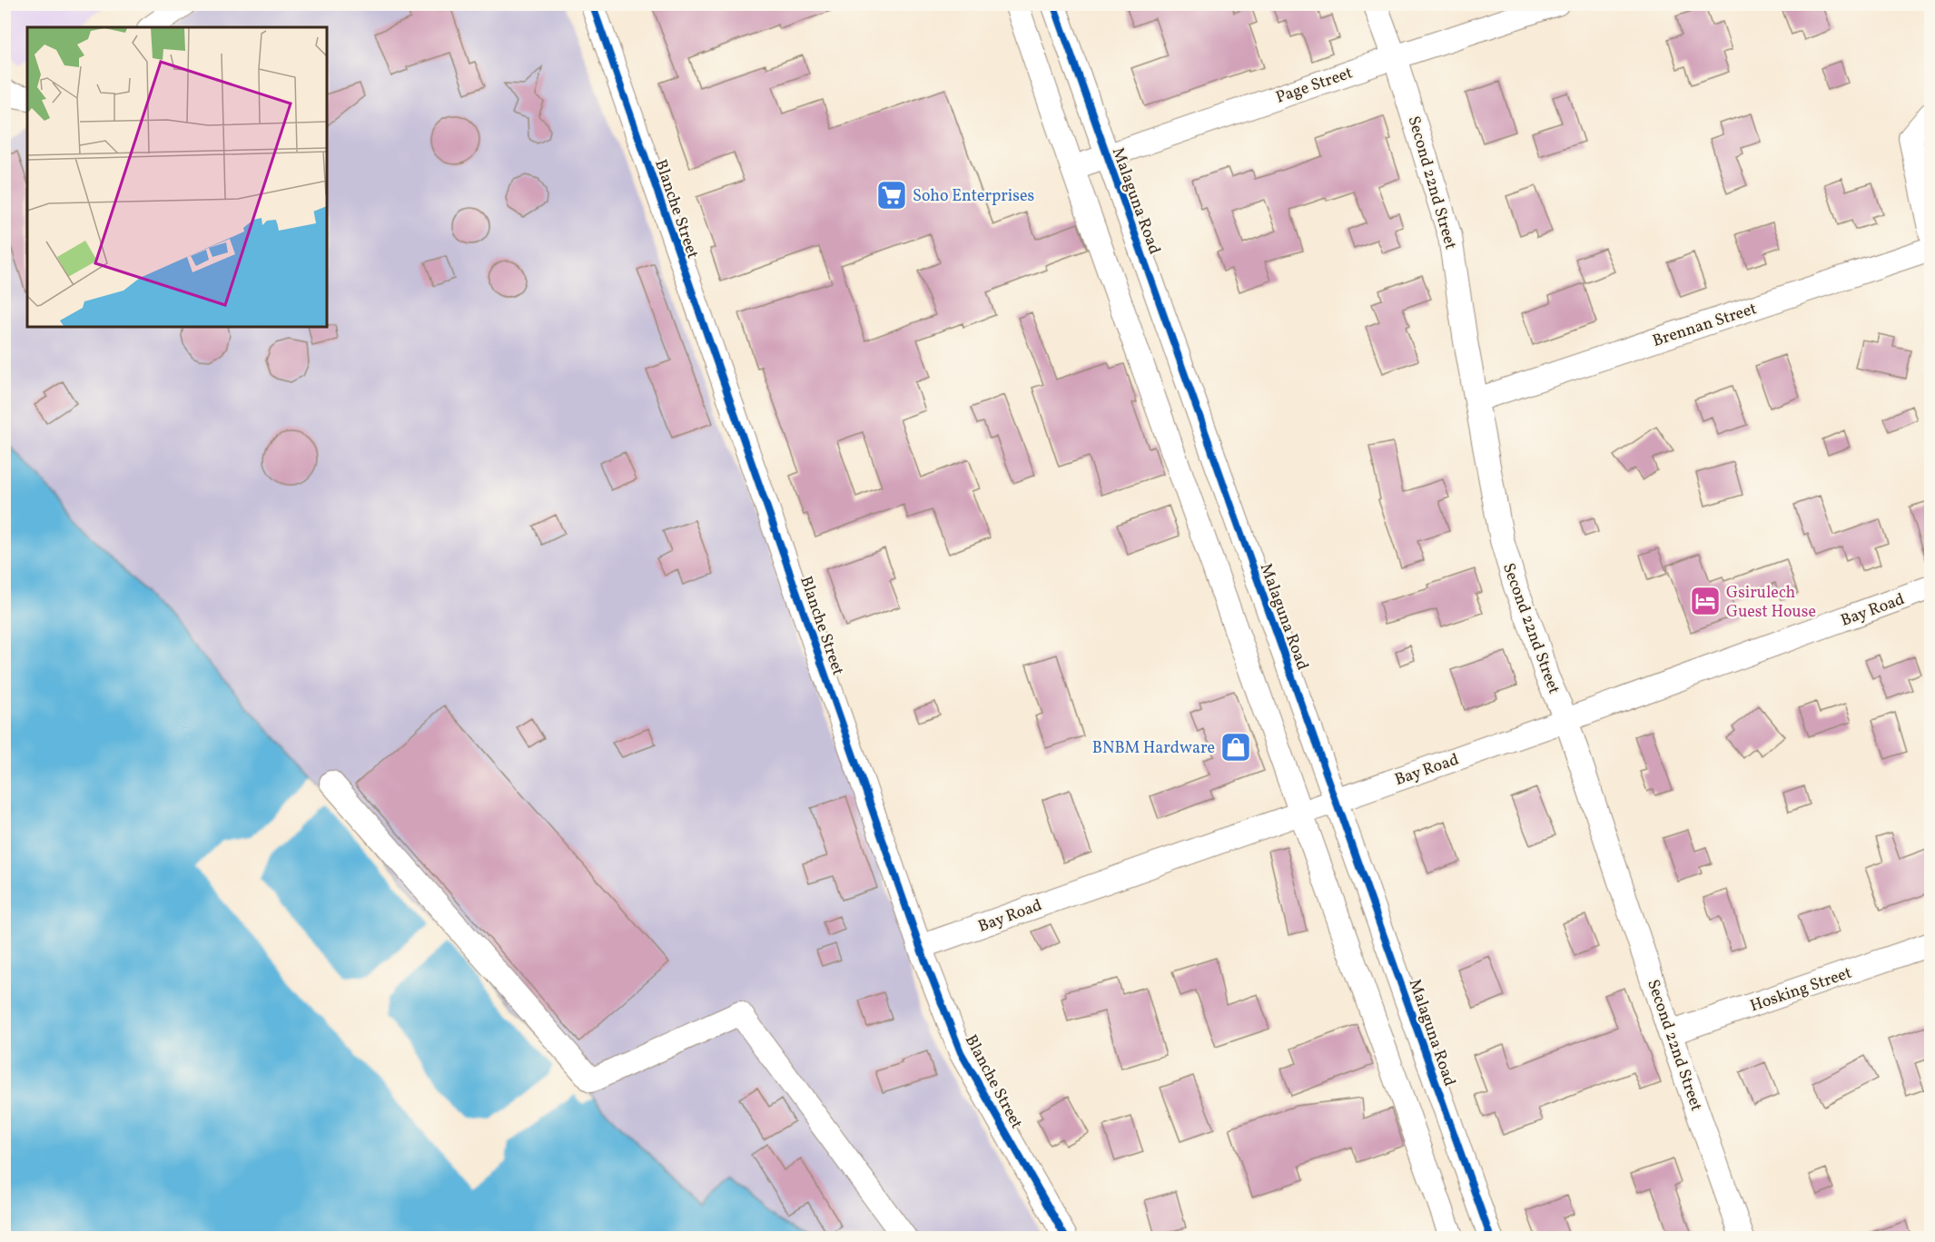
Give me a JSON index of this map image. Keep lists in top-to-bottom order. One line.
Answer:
{"streets":{"street":["Page Street","Second 22nd Street","Malaguna Road","Blanche Street","Brennan Street","Bay Road","Hosking Street"]},"crossings":[["Page Street","Second 22nd Street"],["Page Street","Malaguna Road"],["Second 22nd Street","Brennan Street"],["Second 22nd Street","Bay Road"],["Second 22nd Street","Hosking Street"],["Malaguna Road","Bay Road"],["Blanche Street","Bay Road"]],"places":{"supermarket":["Soho Enterprises"],"hotel":["Gsirulech Guest House"],"shop":["BNBM Hardware"]}}
